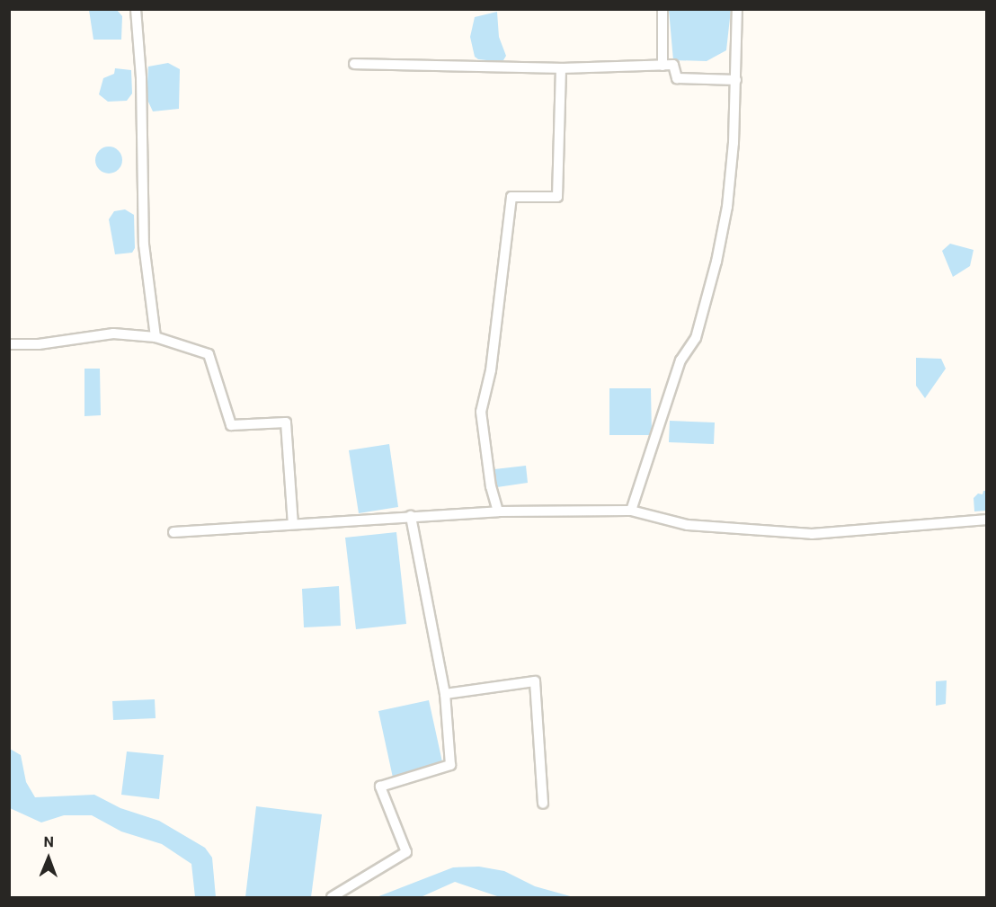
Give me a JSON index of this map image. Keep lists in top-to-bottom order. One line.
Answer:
{"north":"top"}
